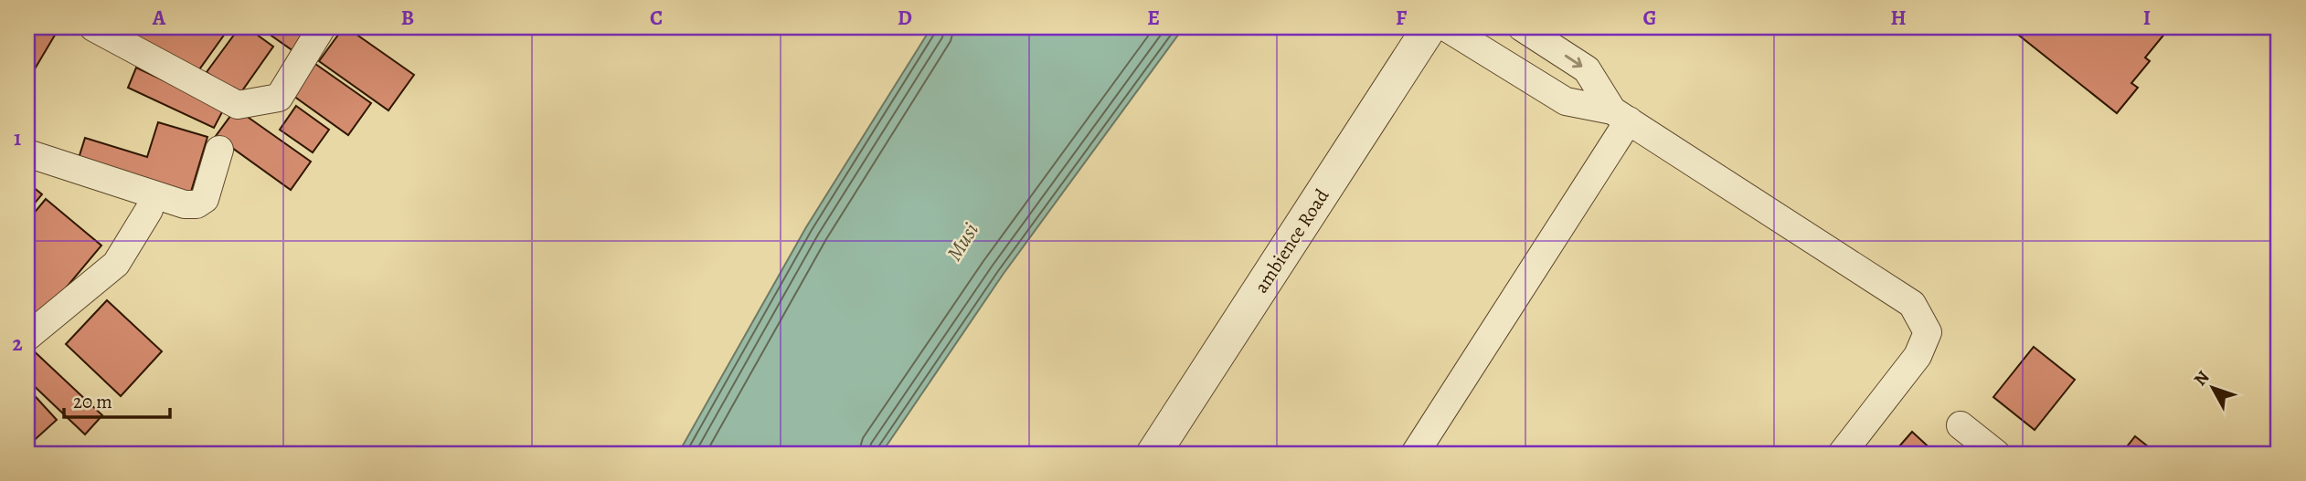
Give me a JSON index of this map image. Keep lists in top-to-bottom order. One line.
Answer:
{"streets":{"street":["ambience Road"]},"water":["Musi"],"scale_bar":"20 m","north":"top left","grid":{"columns":["A","B","C","D","E","F","G","H","I"],"rows":["1","2"]}}
